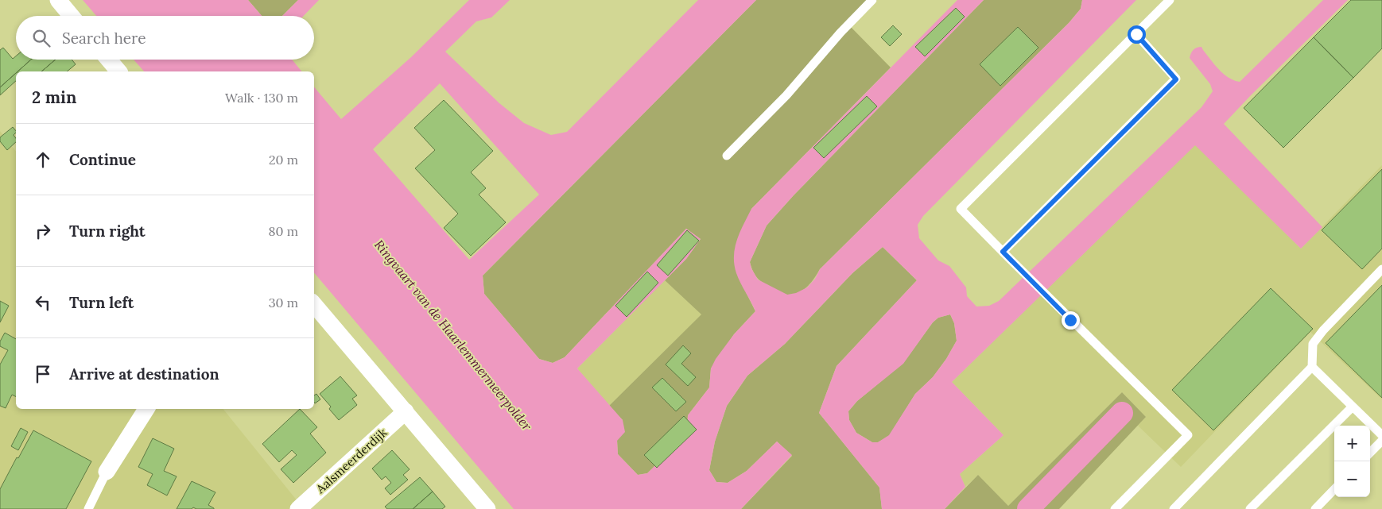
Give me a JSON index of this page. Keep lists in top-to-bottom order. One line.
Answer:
{"streets":{"street":["Aalsmeerderdijk"]},"water":["Ringvaart van de Haarlemmermeerpolder"],"page":{"search":"Search here","heading":["2 min","Walk · 130 m"],"list":[["Continue","20 m"],["Turn right","80 m"],["Turn left","30 m"],"Arrive at destination"],"map_buttons":["+","−"]}}
